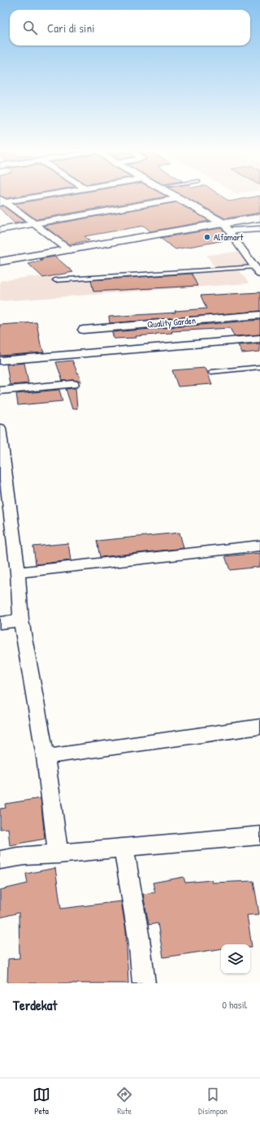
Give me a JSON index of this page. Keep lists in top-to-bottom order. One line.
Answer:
{"streets":{"street":["Quality Garden"]},"places":["Alfamart"],"page":{"search":"Cari di sini","heading":["Terdekat","0 hasil"],"nav":["Peta","Rute","Disimpan"]}}
